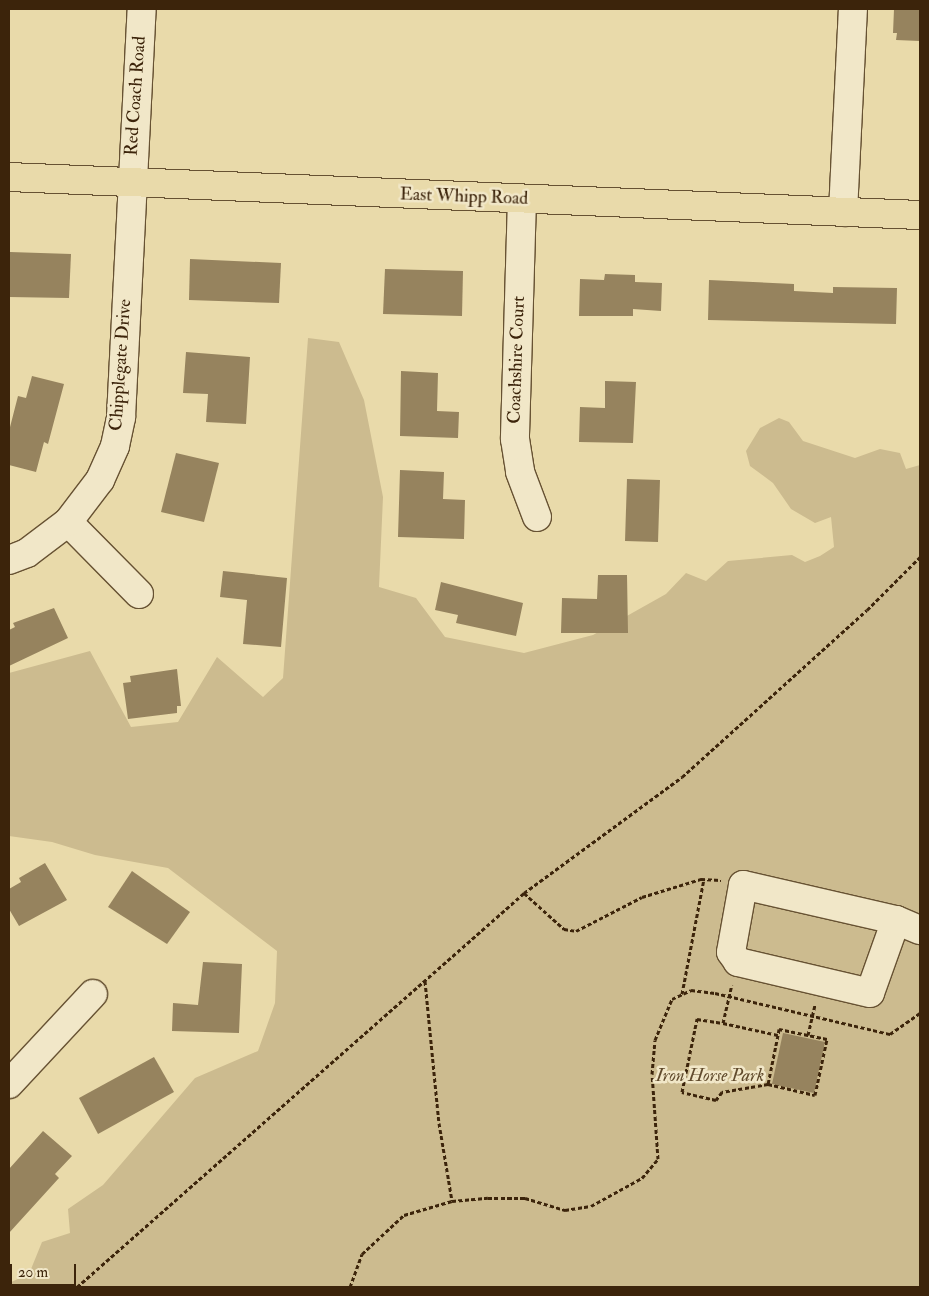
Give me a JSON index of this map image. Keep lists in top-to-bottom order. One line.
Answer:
{"streets":{"main road":["East Whipp Road"],"street":["Red Coach Road","Coachshire Court","Chipplegate Drive"]},"crossings":[["Red Coach Road","East Whipp Road"],["Red Coach Road","Chipplegate Drive"],["East Whipp Road","Coachshire Court"],["East Whipp Road","Chipplegate Drive"]],"parks":["Iron Horse Park"],"scale_bar":"20 m"}
